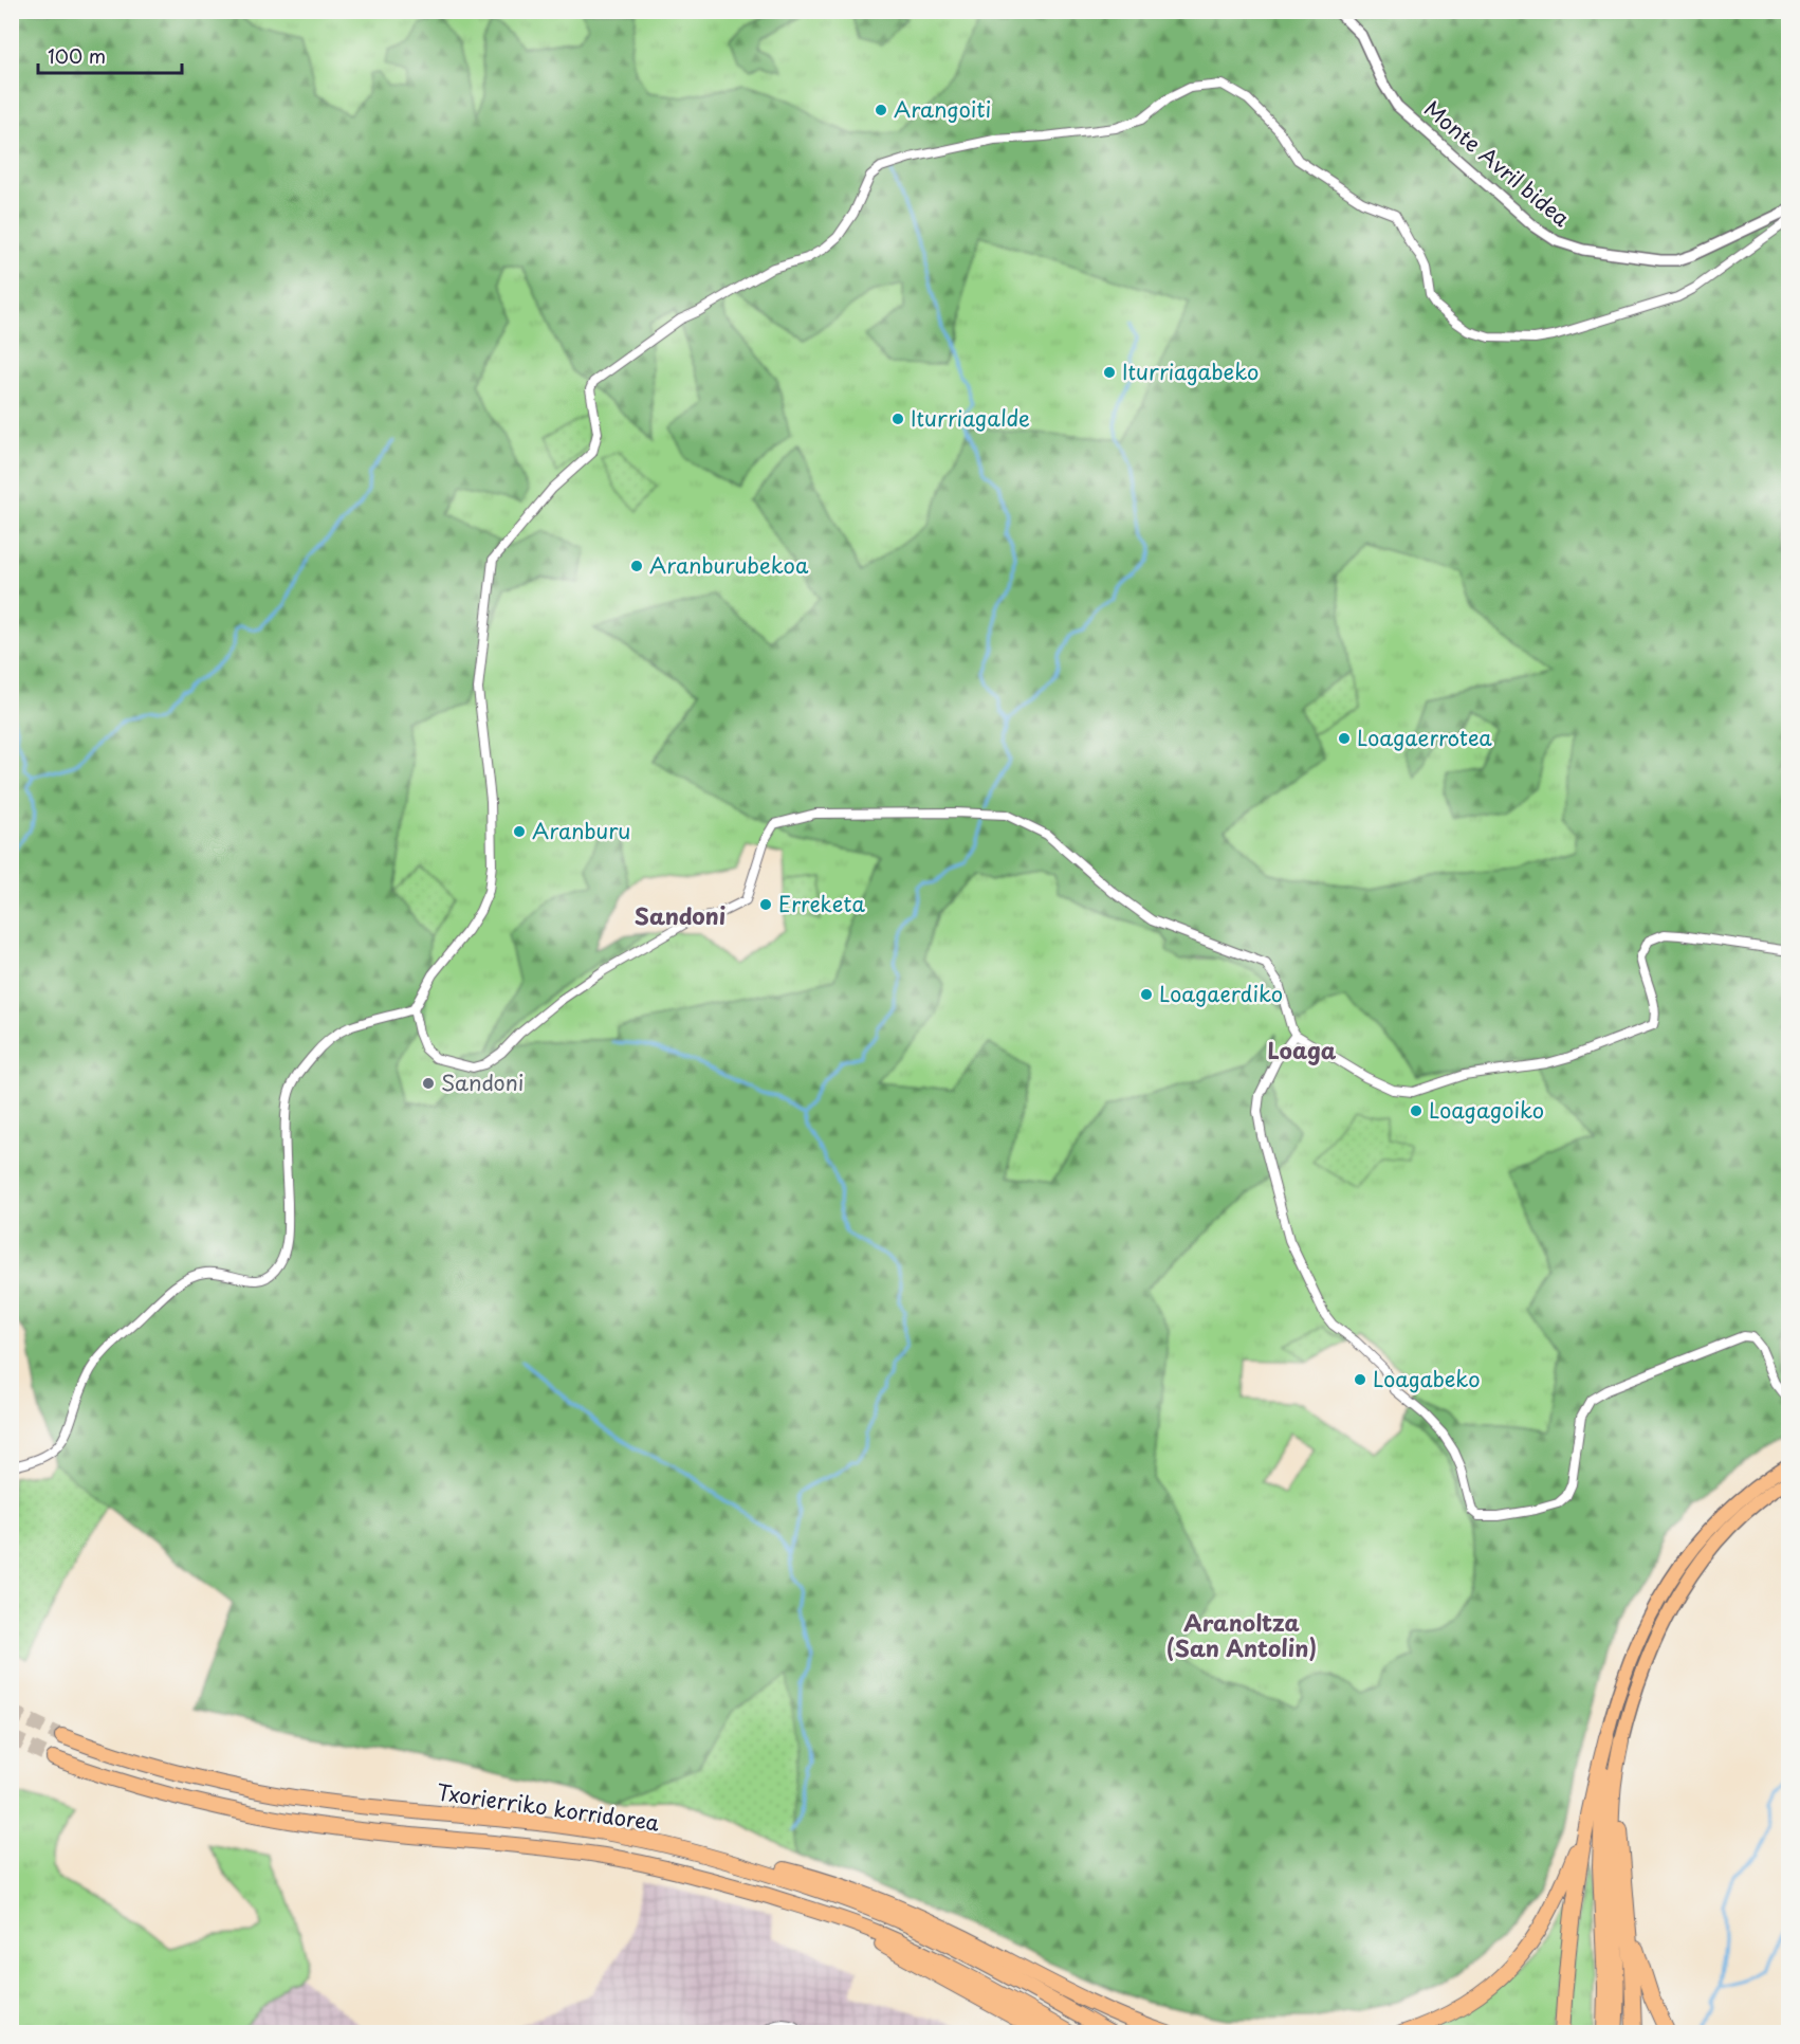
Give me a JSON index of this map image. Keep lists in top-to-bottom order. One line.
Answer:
{"streets":{"highway":["Txorierriko korridorea"],"street":["Monte Avril bidea"]},"districts":["Sandoni","Loaga","Aranoltza (San Antolin)"],"places":["Arangoiti","Iturriagabeko","Iturriagalde","Aranburubekoa","Loagaerrotea","Aranburu","Erreketa","Loagaerdiko","Sandoni","Loagagoiko","Loagabeko"],"scale_bar":"100 m"}
